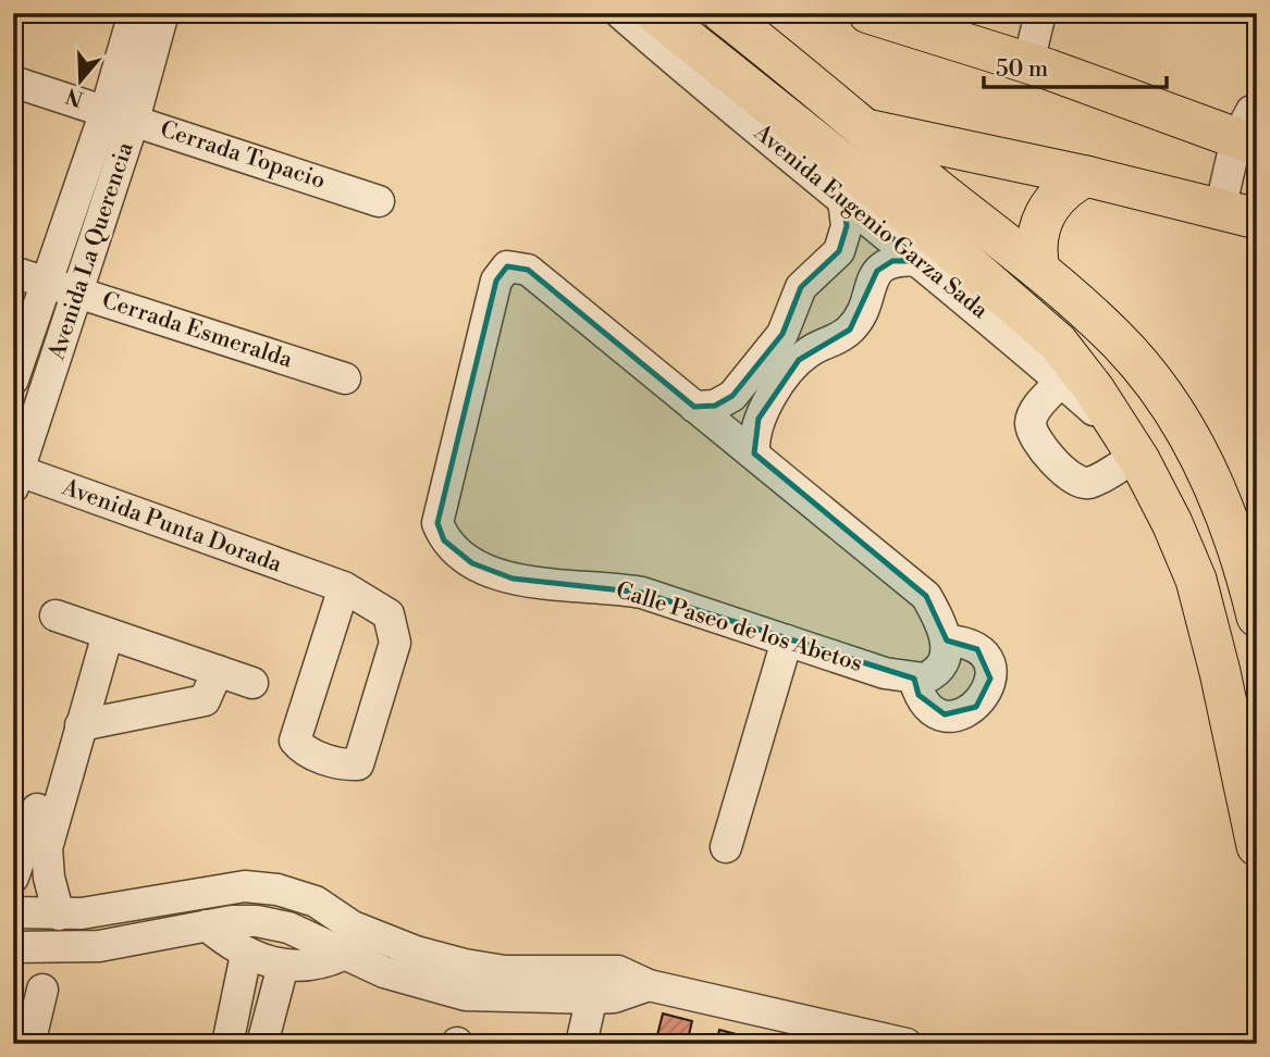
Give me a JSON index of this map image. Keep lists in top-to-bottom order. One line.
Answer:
{"streets":{"main road":["Avenida Eugenio Garza Sada"],"street":["Cerrada Topacio","Avenida La Querencia","Cerrada Esmeralda","Avenida Punta Dorada","Calle Paseo de los Abetos"]},"crossings":[["Cerrada Topacio","Avenida La Querencia"],["Avenida La Querencia","Cerrada Esmeralda"],["Avenida La Querencia","Avenida Punta Dorada"]],"scale_bar":"50 m","north":"bottom"}
